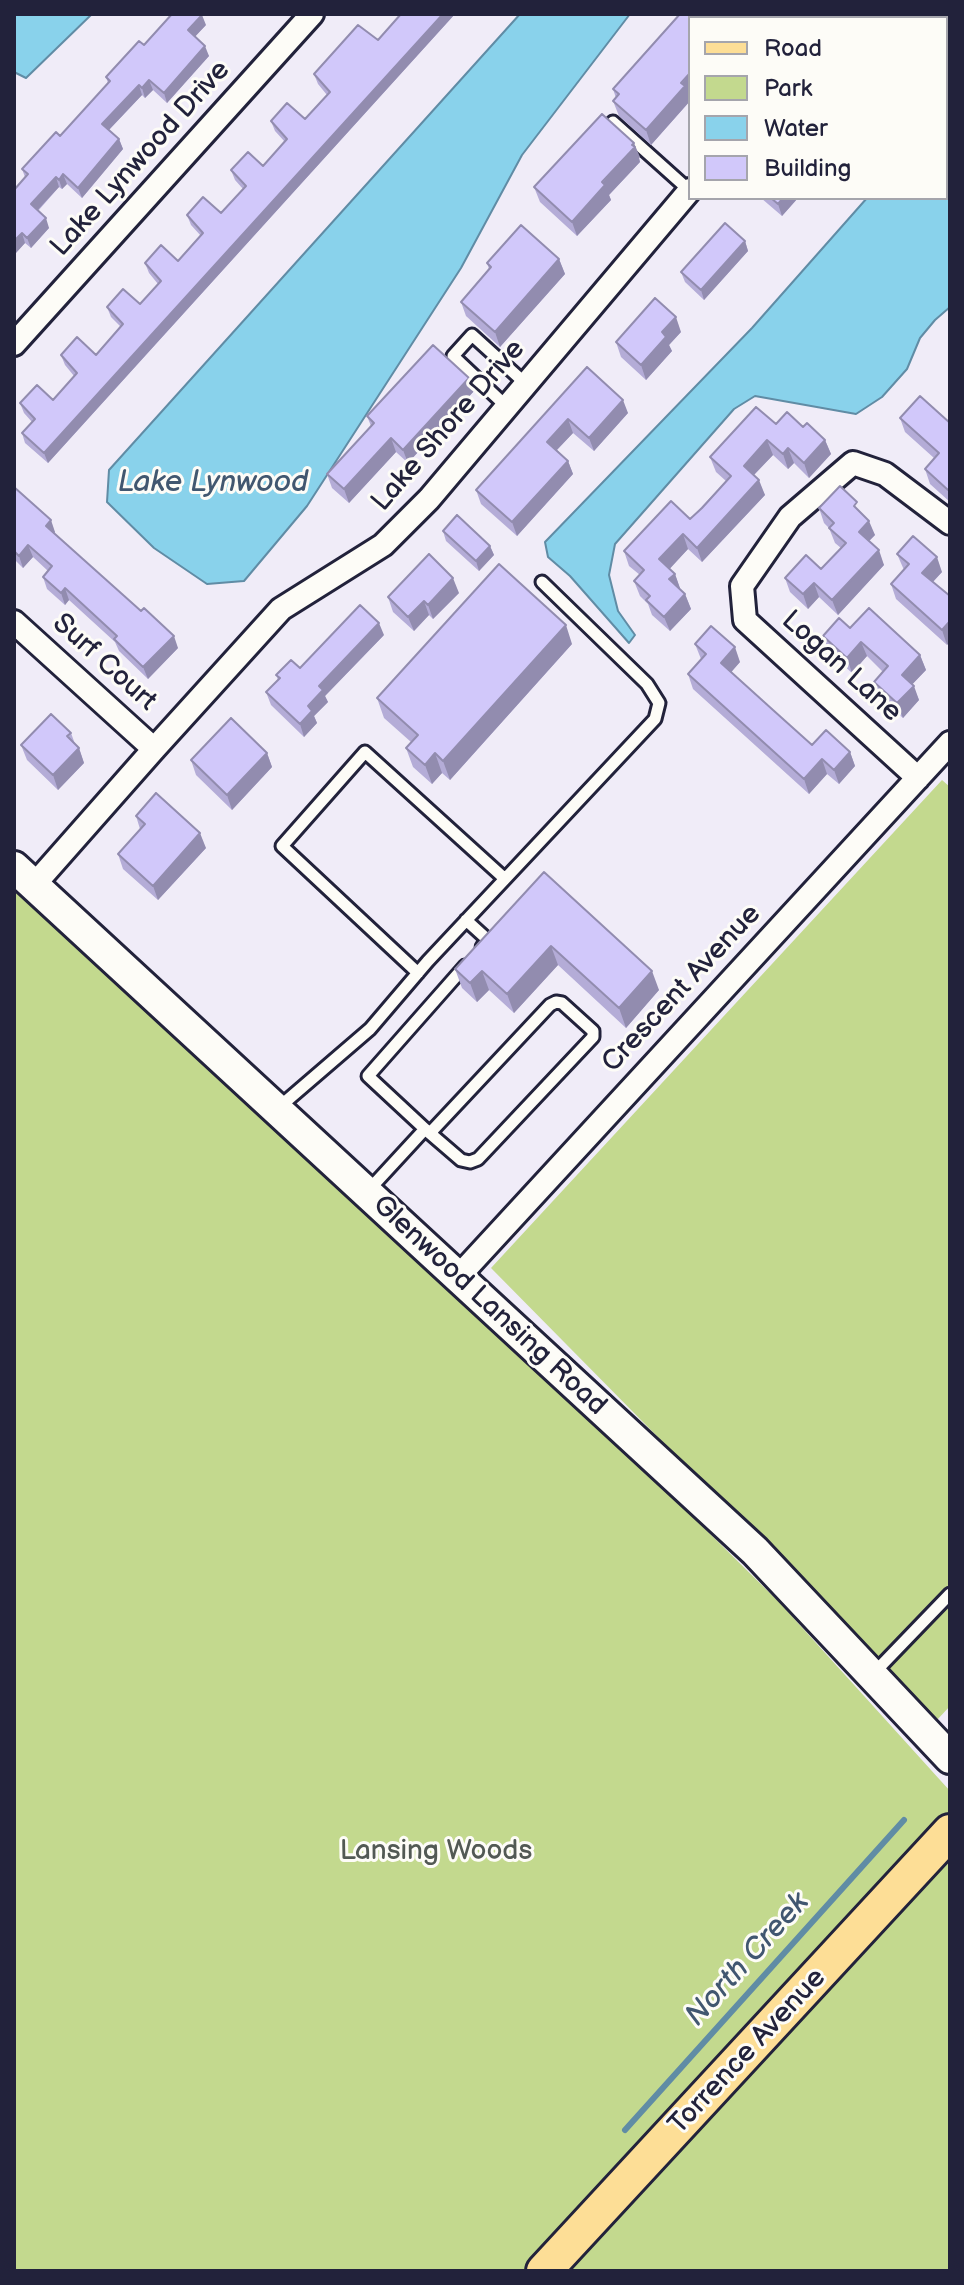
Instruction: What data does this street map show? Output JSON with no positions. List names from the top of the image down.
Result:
{
  "streets": {
    "main road": ["Glenwood Lansing Road", "Torrence Avenue"],
    "street": [
      "Lake Lynwood Drive",
      "Lake Shore Drive",
      "Surf Court",
      "Logan Lane",
      "Crescent Avenue"
    ]
  },
  "crossings": [
    ["Lake Shore Drive", "Surf Court"],
    ["Lake Shore Drive", "Glenwood Lansing Road"],
    ["Logan Lane", "Crescent Avenue"],
    ["Crescent Avenue", "Glenwood Lansing Road"]
  ],
  "water": ["Lake Lynwood", "North Creek"],
  "parks": ["Lansing Woods"],
  "legend": [
    "Road",
    "Park",
    "Water",
    "Building"
  ]
}
